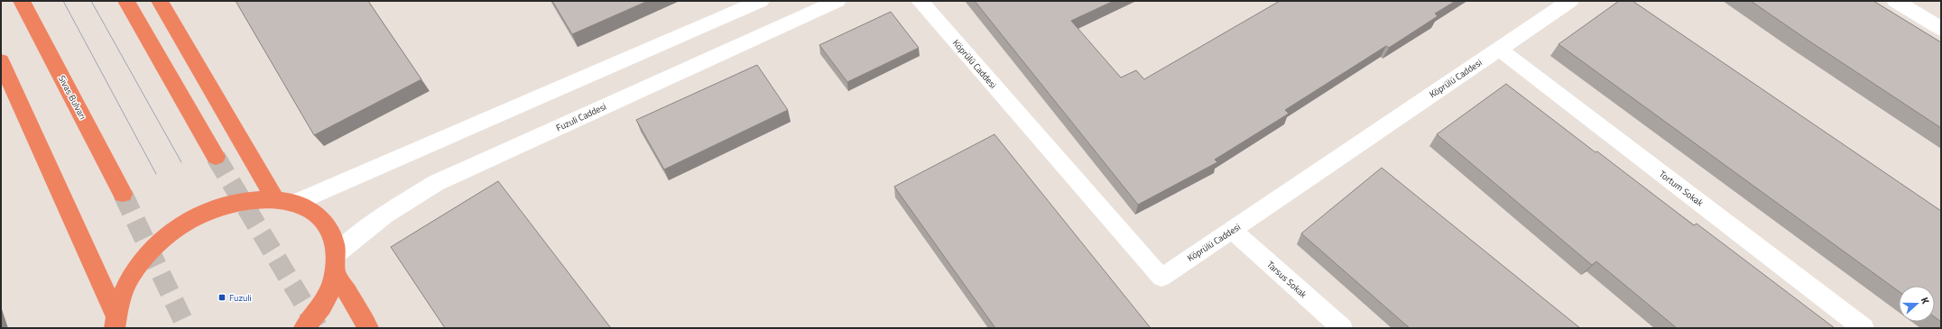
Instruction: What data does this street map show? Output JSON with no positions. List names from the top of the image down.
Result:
{
  "streets": {
    "highway": ["Sivas Bulvarı"],
    "street": [
      "Köprülü Caddesi",
      "Fuzuli Caddesi",
      "Tortum Sokak",
      "Tarsus Sokak"
    ]
  },
  "crossings": [
    ["Köprülü Caddesi", "Tortum Sokak"],
    ["Köprülü Caddesi", "Tarsus Sokak"]
  ],
  "places": {
    "transit": ["Fuzuli"]
  },
  "north": "right"
}
